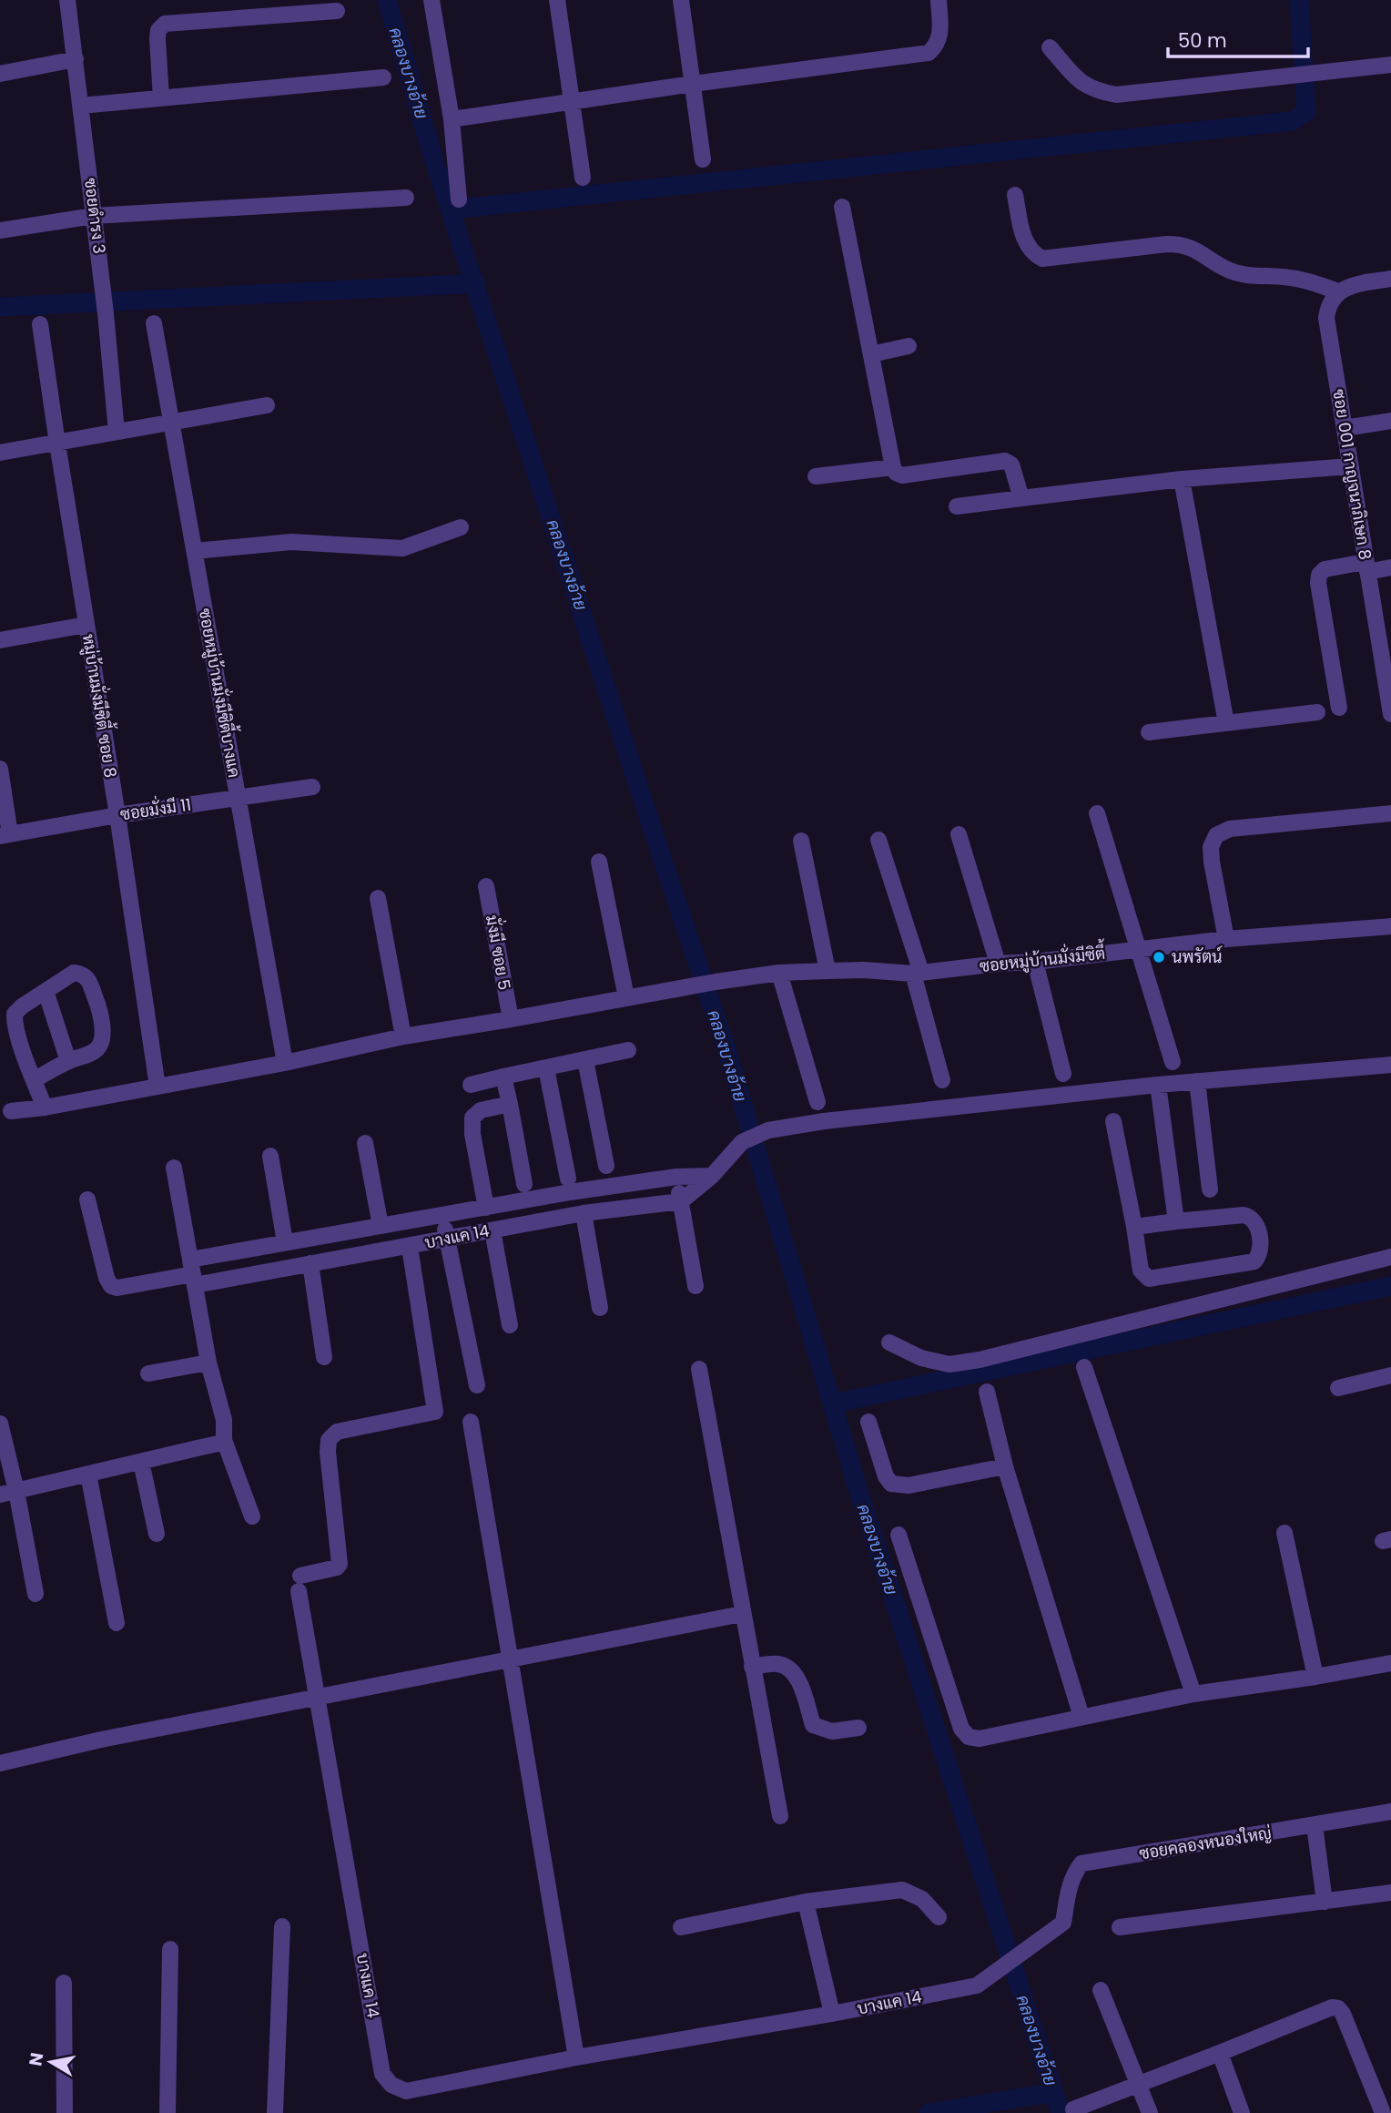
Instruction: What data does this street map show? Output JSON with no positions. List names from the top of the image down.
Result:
{
  "streets": {
    "street": [
      "ซอยดำรง 3",
      "ซอย 001 กาญจนาภิเษก 8",
      "ซอยหมู่บ้านมั่งมีซิตี้บางแค",
      "หมู่บ้านมั่งมีซิตี้ ซอย 8",
      "ซอยมั่งมี 11",
      "มั่งมี ซอย 5",
      "ซอยหมู่บ้านมั่งมีซิตี้",
      "บางแค 14",
      "ซอยคลองหนองใหญ่"
    ]
  },
  "crossings": [
    ["ซอยหมู่บ้านมั่งมีซิตี้บางแค", "ซอยมั่งมี 11"],
    ["หมู่บ้านมั่งมีซิตี้ ซอย 8", "ซอยมั่งมี 11"],
    ["บางแค 14", "ซอยคลองหนองใหญ่"]
  ],
  "water": ["คลองบางอ้าย"],
  "places": ["นพรัตน์"],
  "scale_bar": "50 m",
  "north": "left"
}
